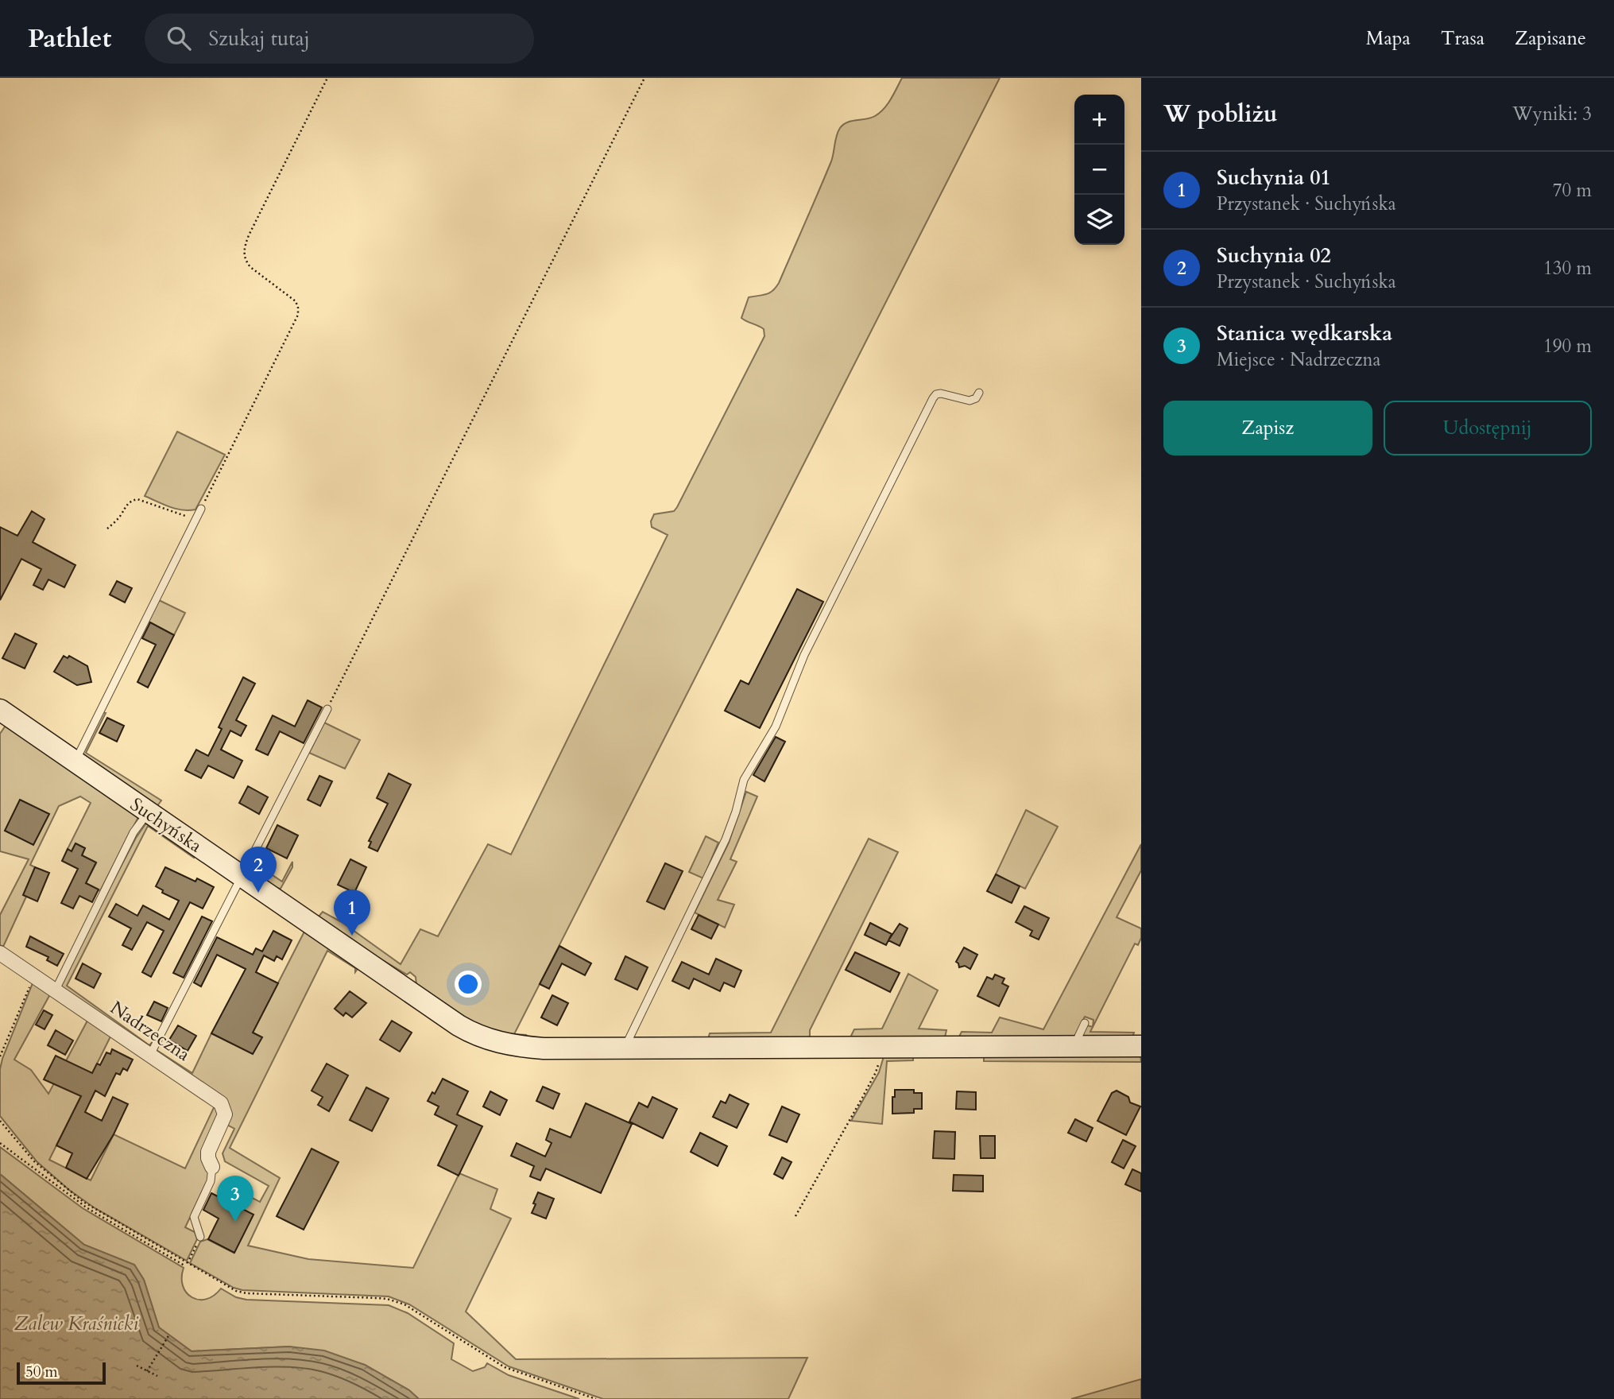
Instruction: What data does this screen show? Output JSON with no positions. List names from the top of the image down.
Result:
{
  "streets": {
    "street": ["Suchyńska", "Nadrzeczna"]
  },
  "water": ["Zalew Kraśnicki"],
  "scale_bar": "50 m",
  "page": {
    "header": "Pathlet",
    "search": "Szukaj tutaj",
    "nav": ["Mapa", "Trasa", "Zapisane"],
    "heading": ["W pobliżu", "Wyniki: 3"],
    "map_buttons": ["+", "−"],
    "list": [
      {
        "mark": "1",
        "name": "Suchynia 01",
        "note": "Przystanek · Suchyńska",
        "value": "70 m"
      },
      {
        "mark": "2",
        "name": "Suchynia 02",
        "note": "Przystanek · Suchyńska",
        "value": "130 m"
      },
      {
        "mark": "3",
        "name": "Stanica wędkarska",
        "note": "Miejsce · Nadrzeczna",
        "value": "190 m"
      }
    ],
    "buttons": ["Zapisz", "Udostępnij"],
    "pins": ["2", "1", "3"],
    "scale": "50 m"
  }
}
